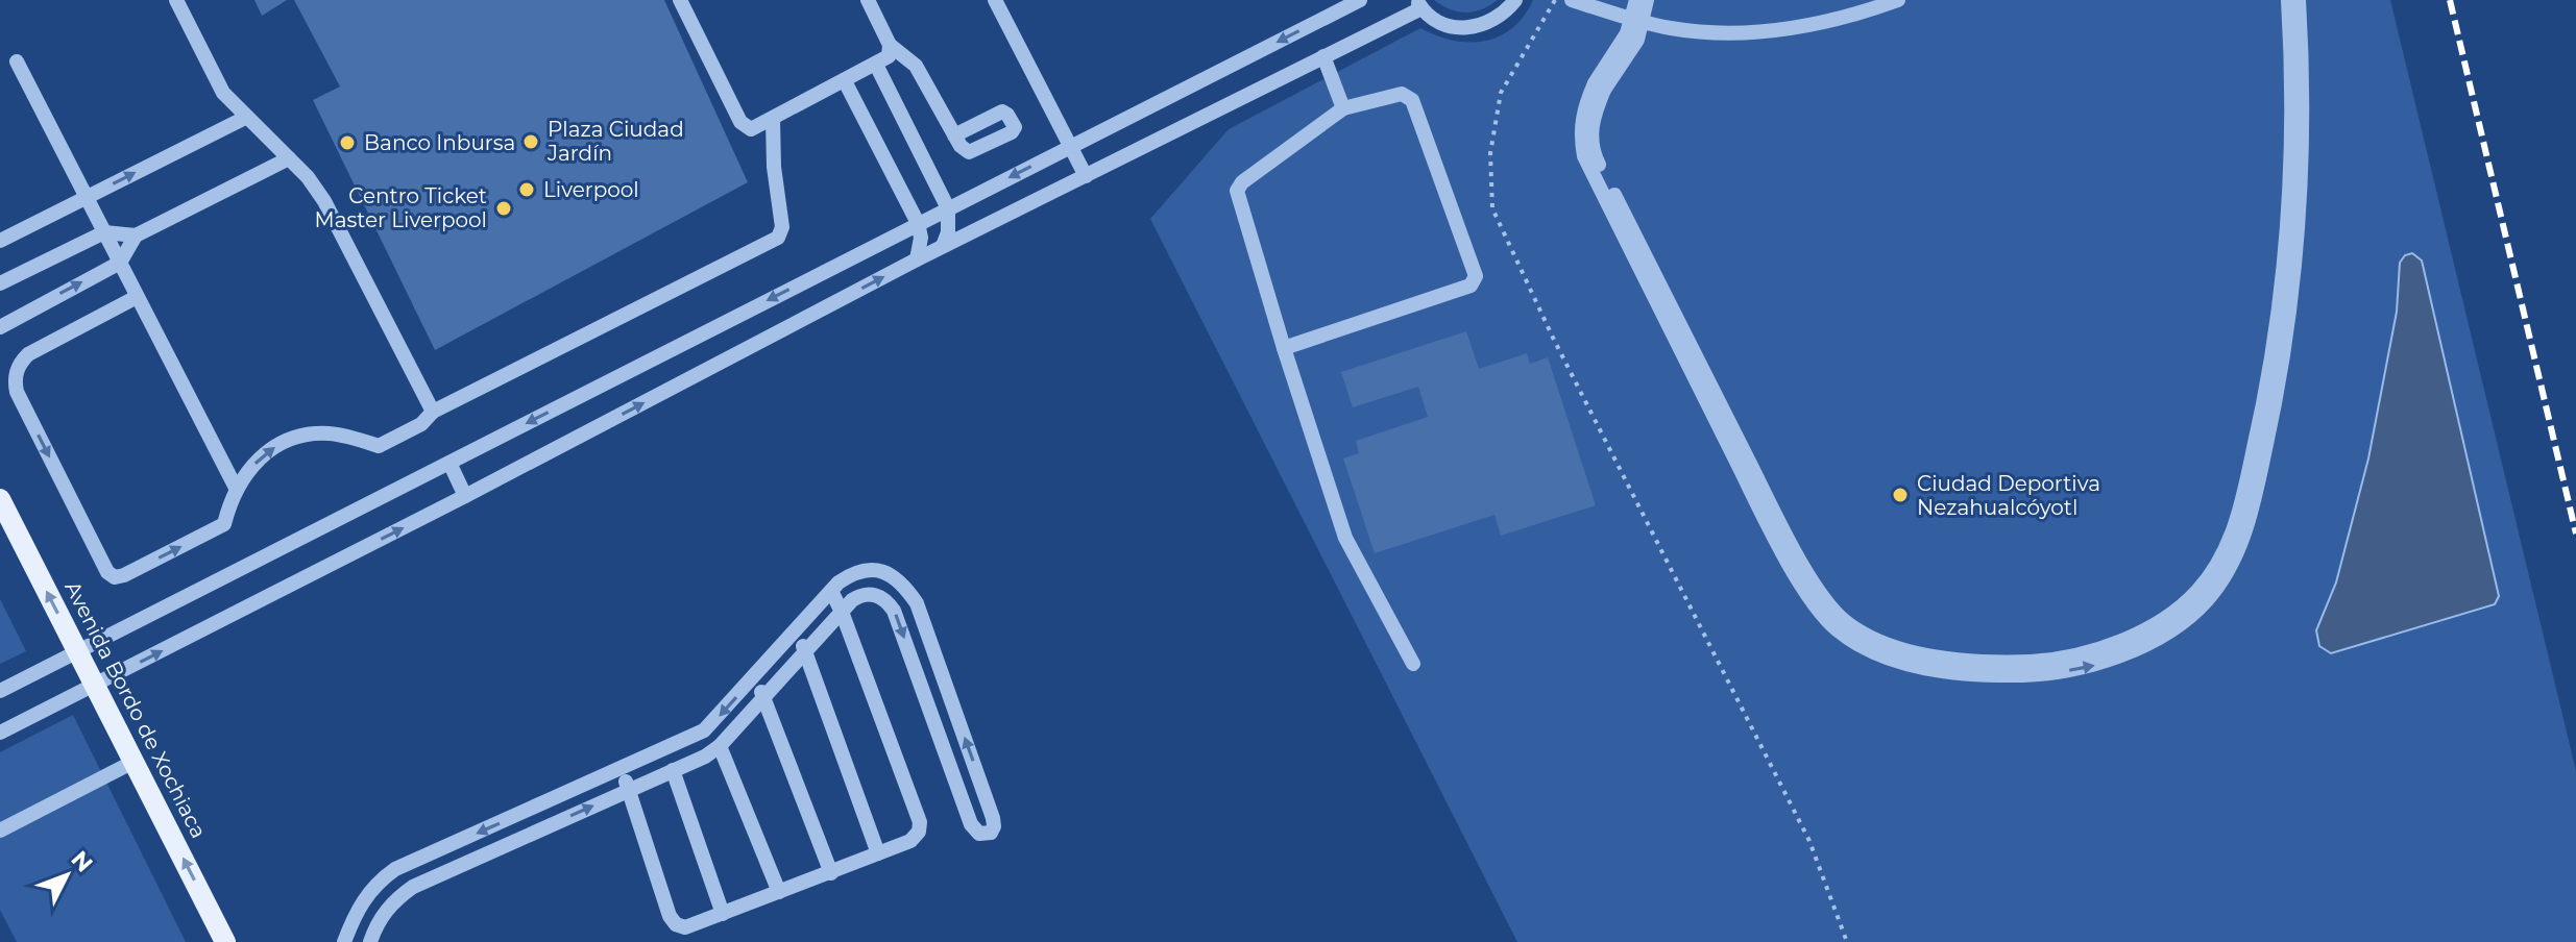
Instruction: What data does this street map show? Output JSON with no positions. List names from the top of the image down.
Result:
{
  "streets": {
    "main road": ["Avenida Bordo de Xochiaca"]
  },
  "one_way": ["Avenida Bordo de Xochiaca"],
  "places": [
    "Plaza Ciudad Jardín",
    "Banco Inbursa",
    "Liverpool",
    "Centro Ticket Master Liverpool",
    "Ciudad Deportiva Nezahualcóyotl"
  ],
  "north": "top right"
}
